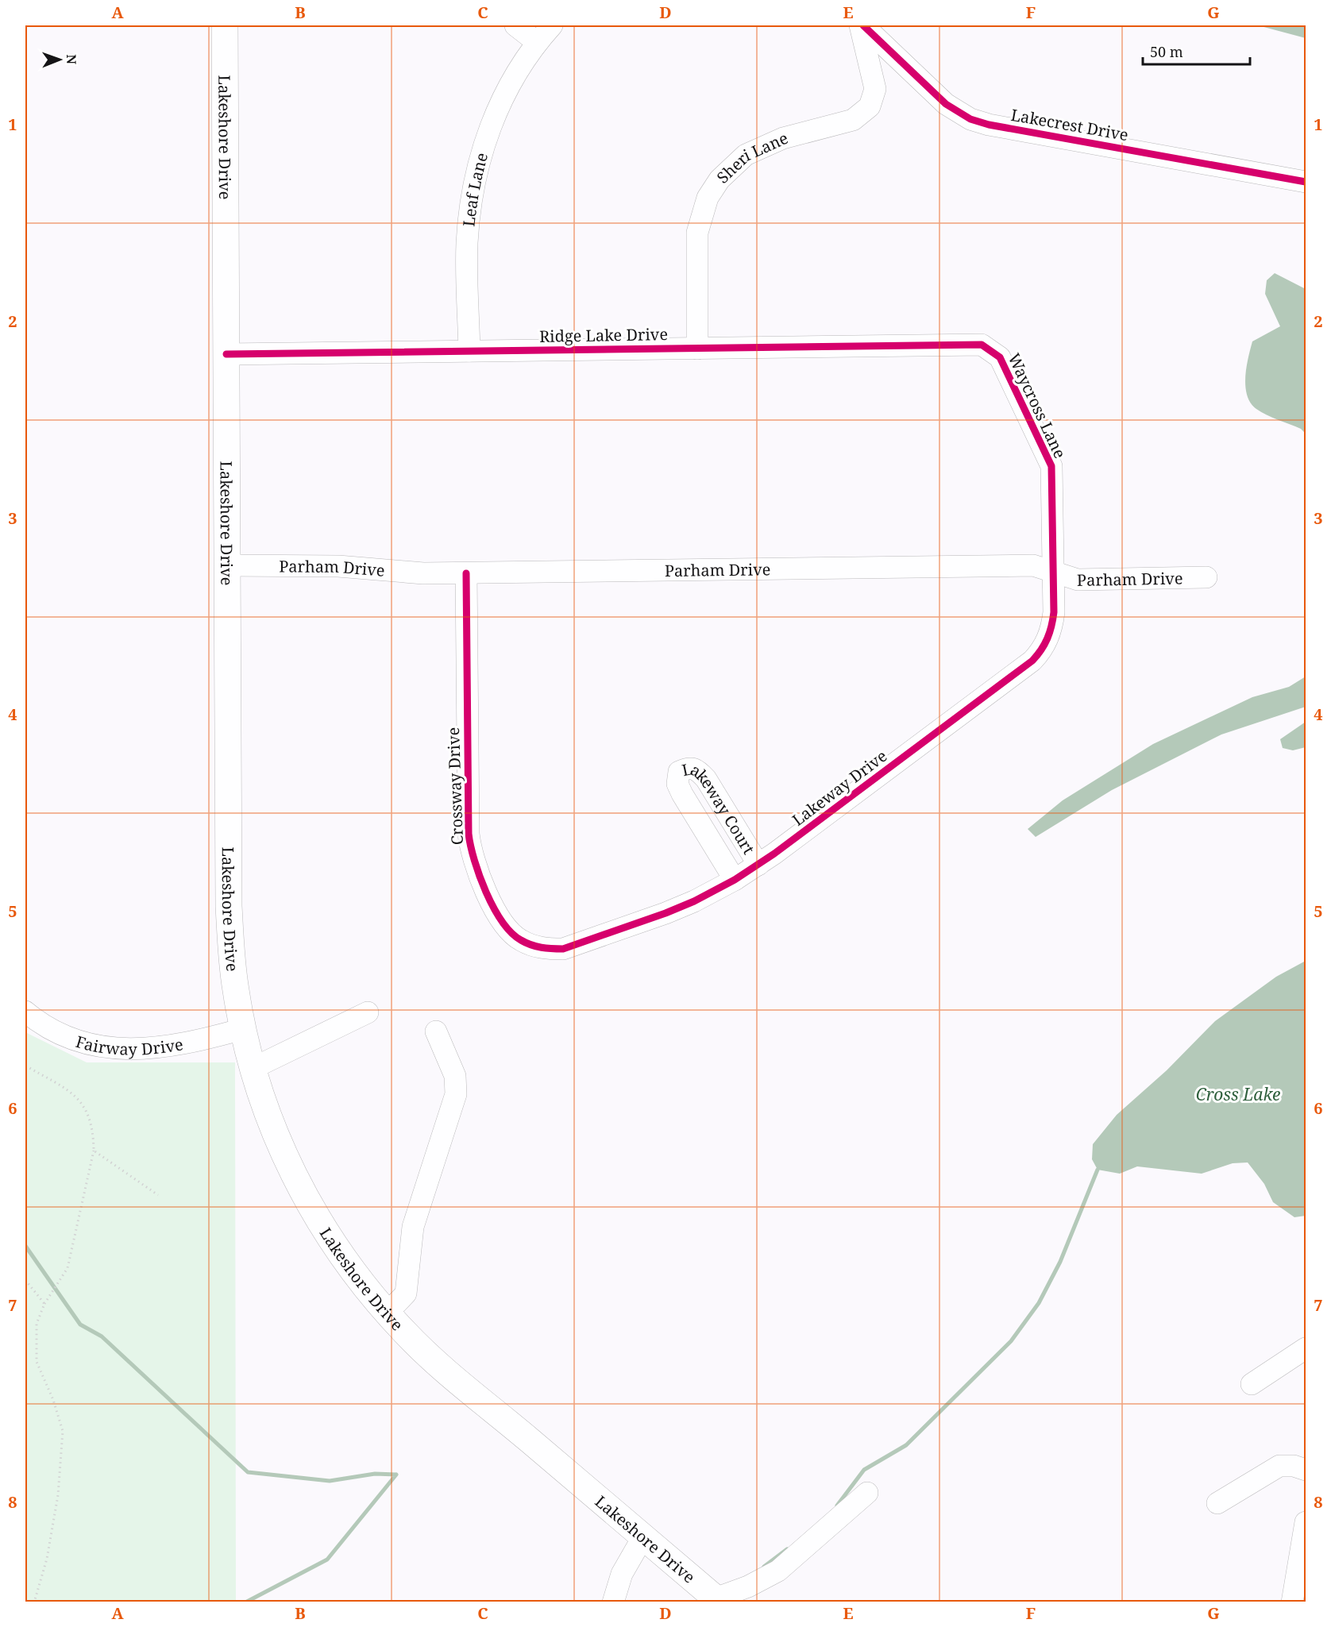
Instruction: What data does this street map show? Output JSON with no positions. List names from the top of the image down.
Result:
{
  "streets": {
    "main road": ["Lakeshore Drive"],
    "street": [
      "Lakecrest Drive",
      "Sheri Lane",
      "Leaf Lane",
      "Ridge Lake Drive",
      "Waycross Lane",
      "Parham Drive",
      "Crossway Drive",
      "Lakeway Drive",
      "Lakeway Court",
      "Fairway Drive"
    ]
  },
  "crossings": [
    ["Lakeshore Drive", "Ridge Lake Drive"],
    ["Lakeshore Drive", "Parham Drive"],
    ["Lakeshore Drive", "Fairway Drive"],
    ["Sheri Lane", "Ridge Lake Drive"],
    ["Leaf Lane", "Ridge Lake Drive"],
    ["Ridge Lake Drive", "Waycross Lane"],
    ["Waycross Lane", "Parham Drive"],
    ["Waycross Lane", "Lakeway Drive"],
    ["Parham Drive", "Crossway Drive"],
    ["Parham Drive", "Lakeway Drive"],
    ["Crossway Drive", "Lakeway Drive"],
    ["Lakeway Drive", "Lakeway Court"]
  ],
  "water": ["Cross Lake"],
  "scale_bar": "50 m",
  "north": "right",
  "grid": {
    "columns": [
      "A",
      "B",
      "C",
      "D",
      "E",
      "F",
      "G"
    ],
    "rows": [
      "1",
      "2",
      "3",
      "4",
      "5",
      "6",
      "7",
      "8"
    ]
  }
}
